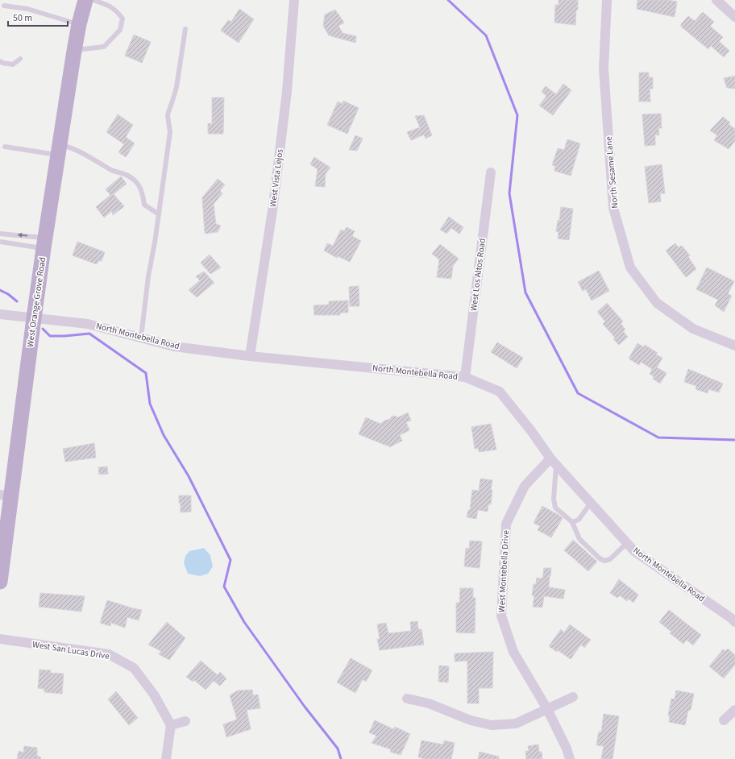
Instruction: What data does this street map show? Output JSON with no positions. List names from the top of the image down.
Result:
{
  "streets": {
    "main road": ["West Orange Grove Road"],
    "street": [
      "North Sesame Lane",
      "West Vista Lejos",
      "West Los Altos Road",
      "North Montebella Road",
      "West Montebella Drive",
      "West San Lucas Drive"
    ]
  },
  "crossings": [
    ["West Vista Lejos", "North Montebella Road"],
    ["West Los Altos Road", "North Montebella Road"],
    ["West Orange Grove Road", "North Montebella Road"],
    ["North Montebella Road", "West Montebella Drive"]
  ],
  "scale_bar": "50 m"
}
